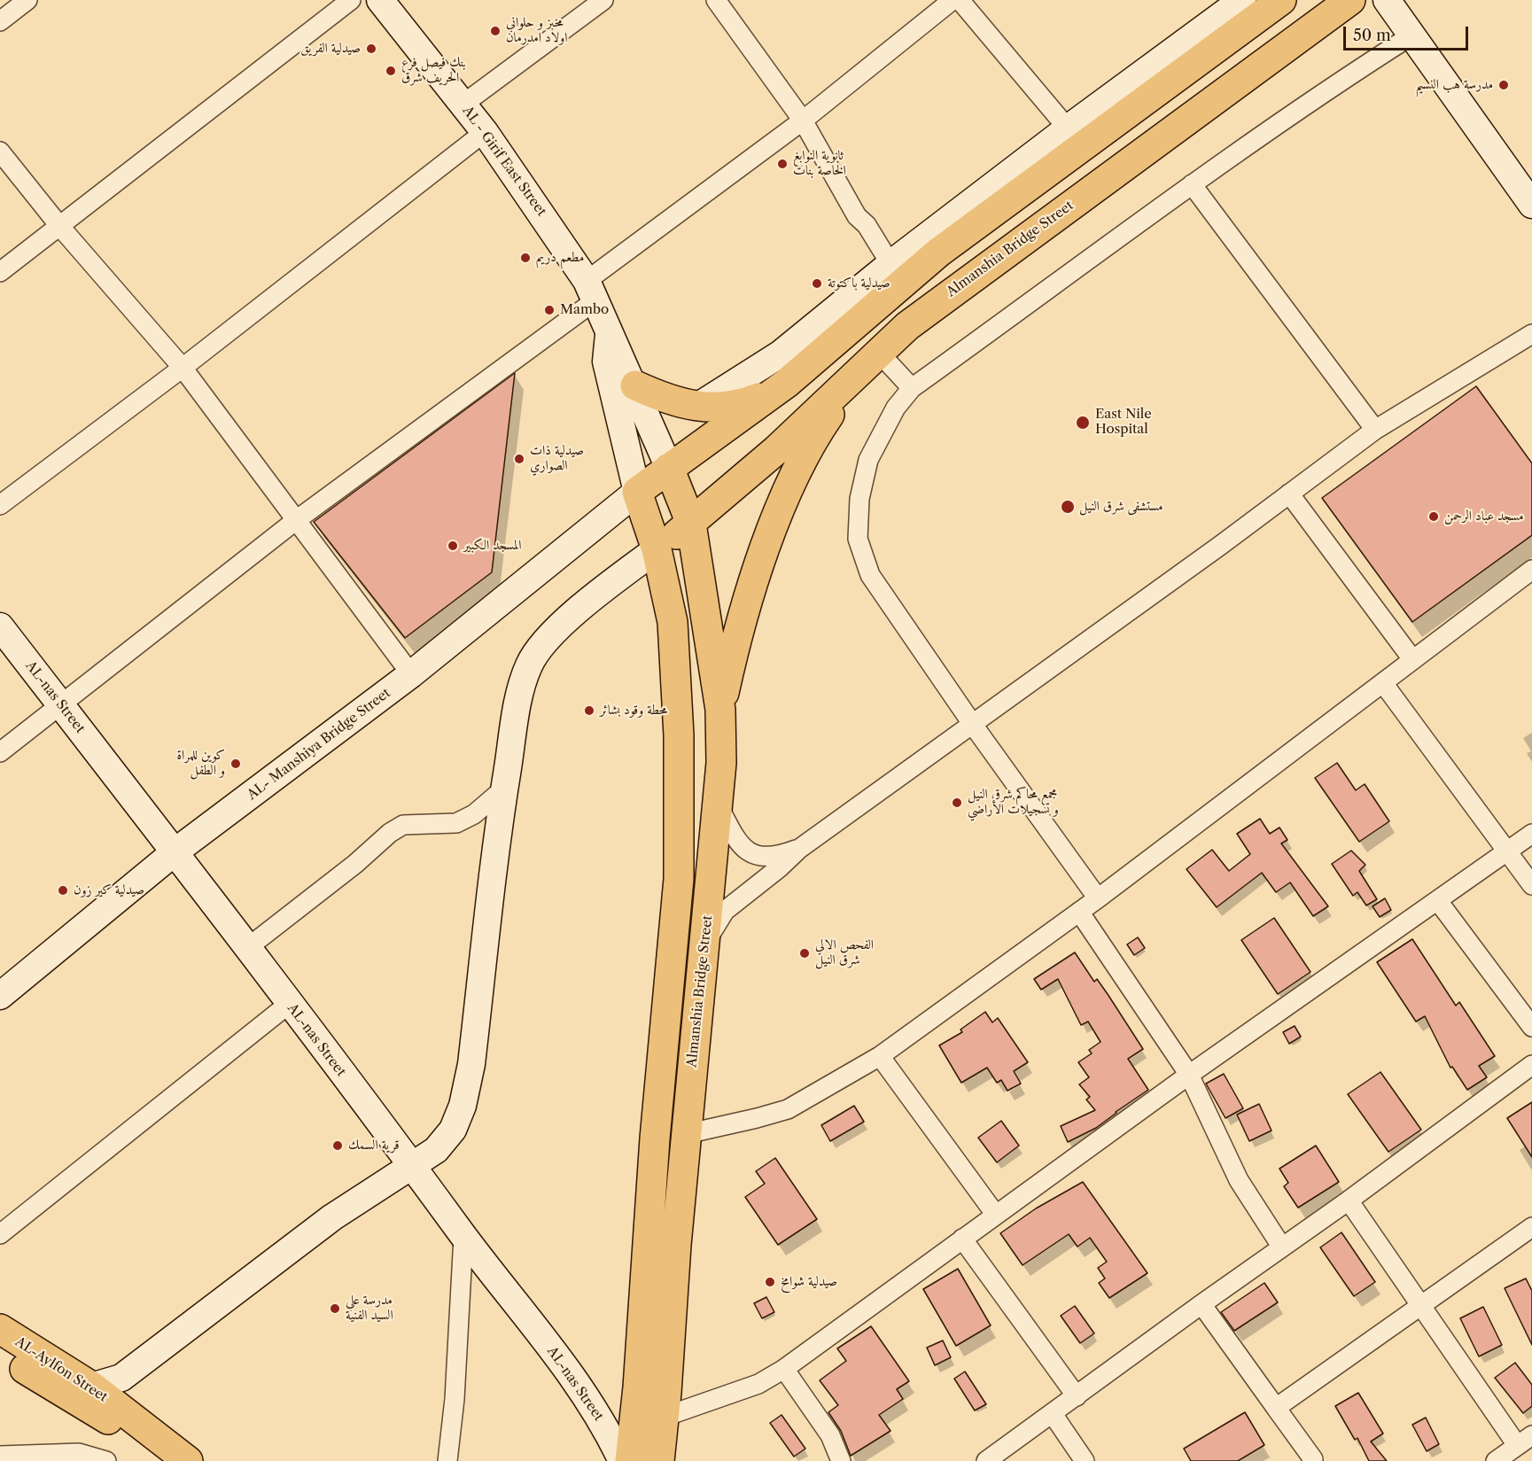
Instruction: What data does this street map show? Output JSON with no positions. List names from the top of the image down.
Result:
{
  "streets": {
    "main road": ["Almanshia Bridge Street", "AL-Aylfon Street"],
    "street": ["AL - Girif East Street", "AL-nas Street", "AL- Manshiya Bridge Street"]
  },
  "crossings": [
    ["AL - Girif East Street", "Almanshia Bridge Street"],
    ["AL-nas Street", "AL- Manshiya Bridge Street"]
  ],
  "places": [
    "مخبز و حلواني اولاد امدرمان",
    "صيدلية الفريق",
    "بنك فيصل فرع الحريف شرق",
    "مدرسة هب النسيم",
    "ثانوية النوابغ الخاصة بنات",
    "مطعم دريم",
    "صيدلية باكتوتة",
    "Mambo",
    "East Nile Hospital",
    "صيدلية ذات الصواري",
    "مستشفى شرق النيل",
    "مسجد عباد الرحمن",
    "المسجد الكبير",
    "محطة وقود بشائر",
    "كوين للمراة و الطفل",
    "مجمع محاكم شرق النيل و تسجيلات الأراضي",
    "صيدلية كير زون",
    "الفحص الالي شرق النيل",
    "قرية السمك",
    "صيدلية شوامخ",
    "مدرسة علي السيد الفنية"
  ],
  "scale_bar": "50 m"
}
